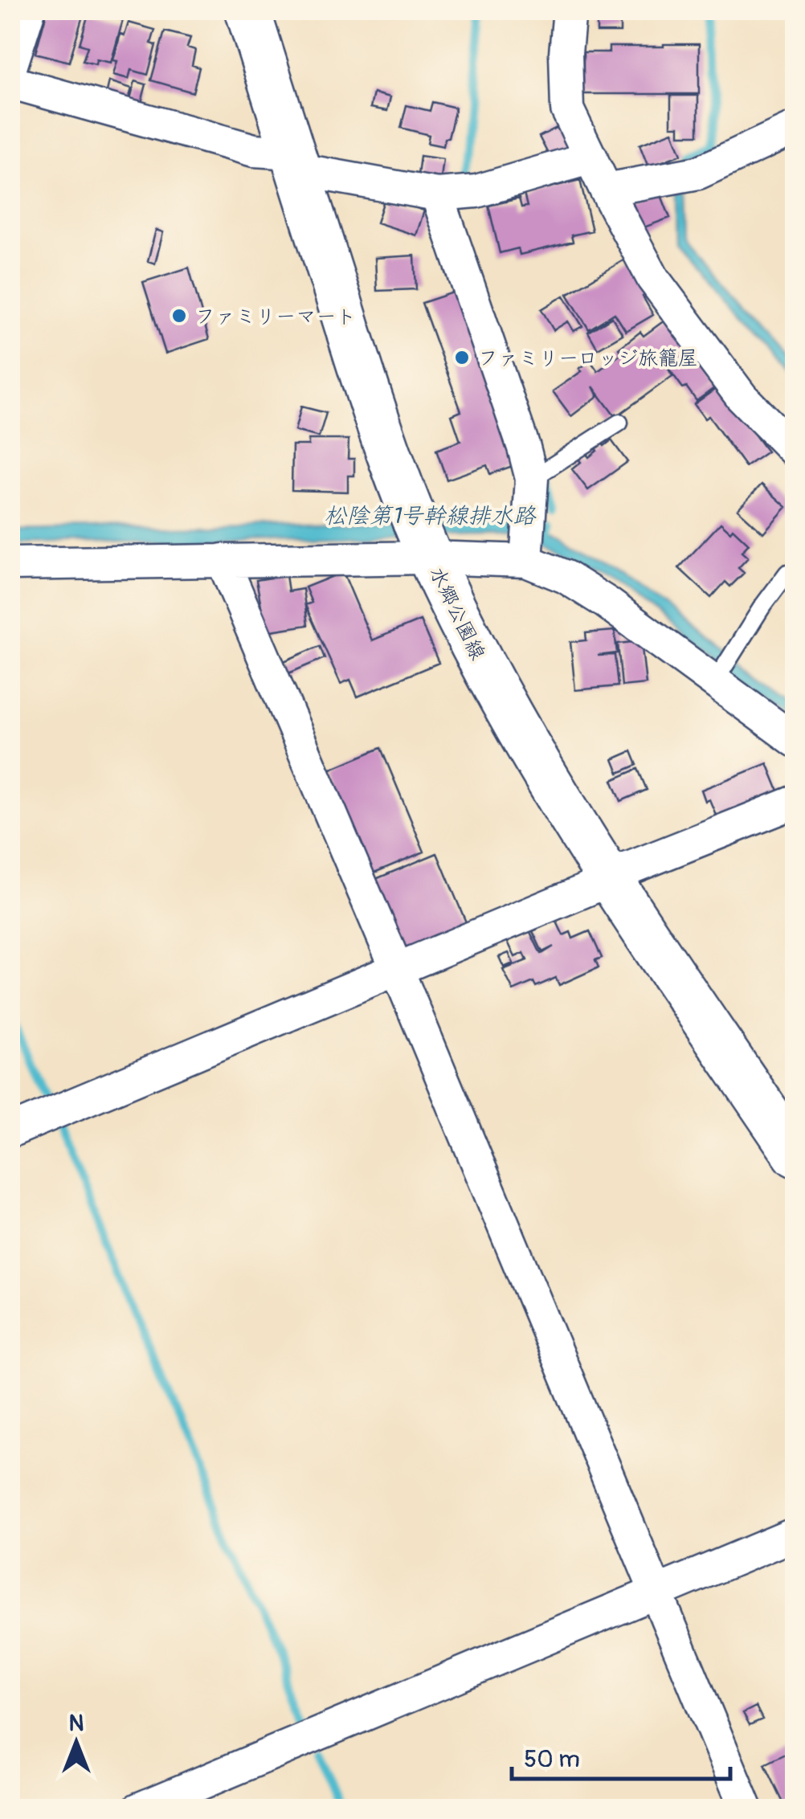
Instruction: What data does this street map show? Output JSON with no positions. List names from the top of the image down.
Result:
{
  "streets": {
    "main road": ["水郷公園線"]
  },
  "water": ["松陰第1号幹線排水路"],
  "places": ["ファミリーマート", "ファミリーロッジ旅籠屋"],
  "scale_bar": "50 m",
  "north": "top"
}
